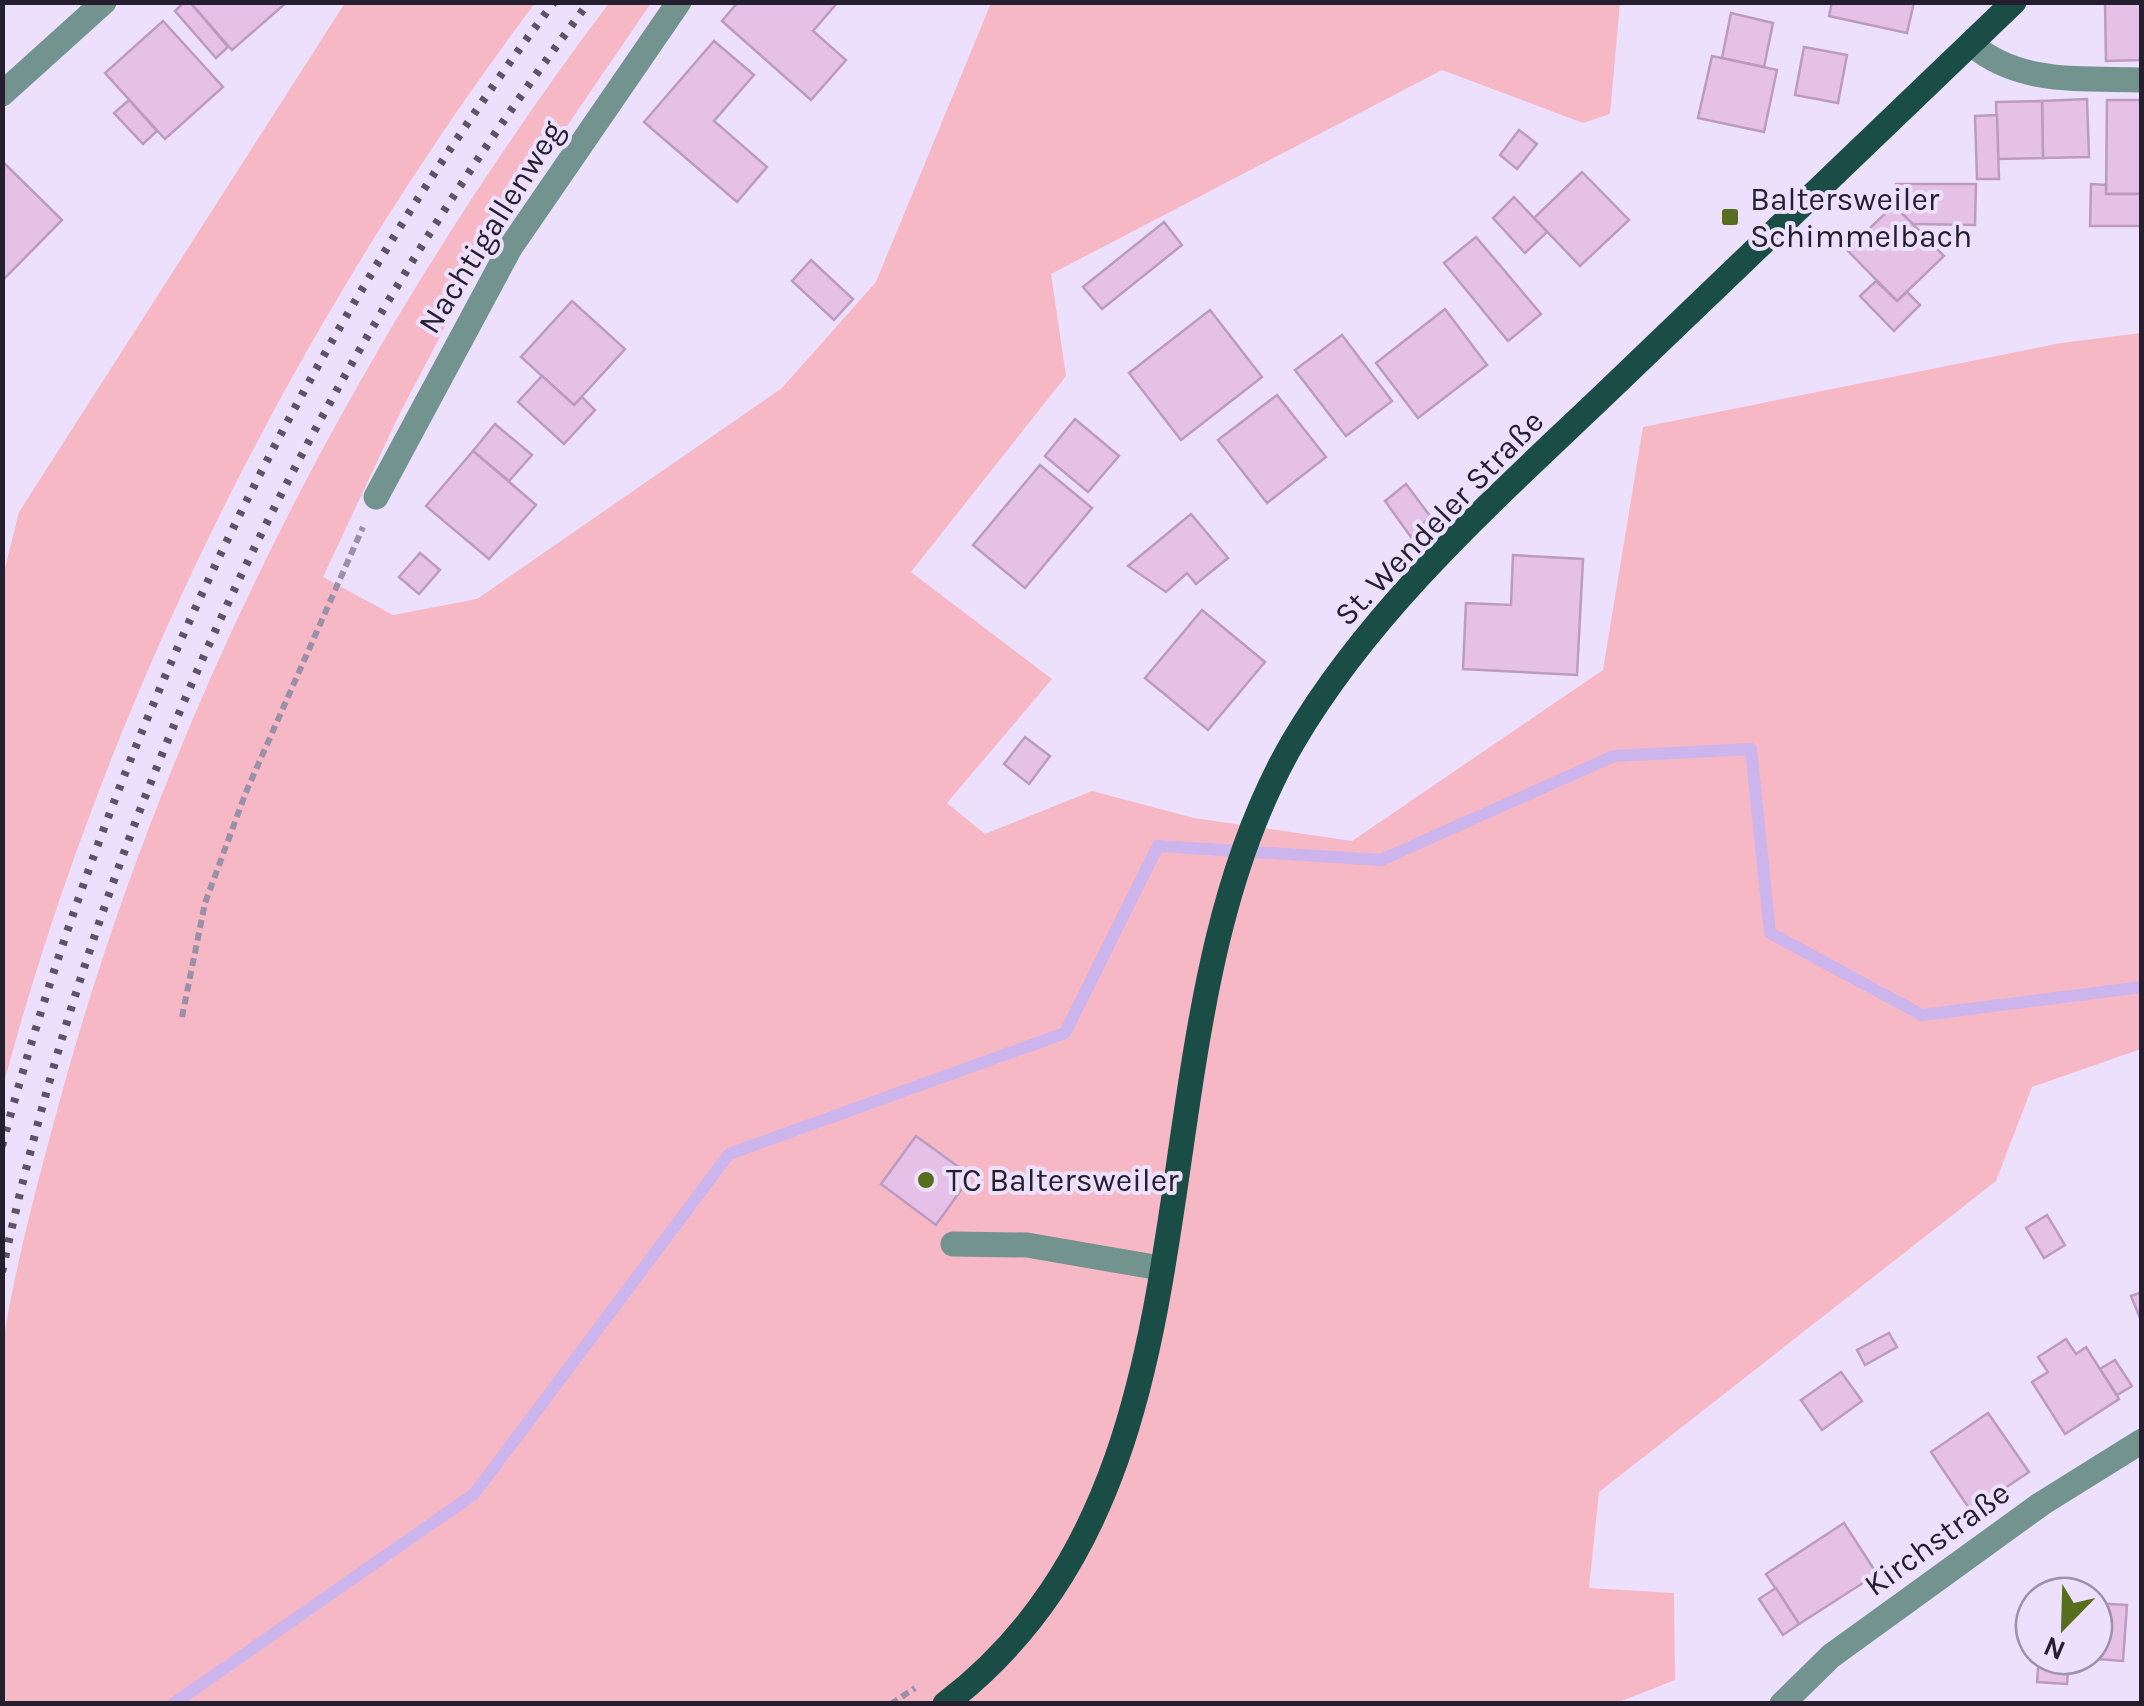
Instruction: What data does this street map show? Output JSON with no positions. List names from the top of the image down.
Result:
{
  "streets": {
    "main road": ["St. Wendeler Straße"],
    "street": ["Nachtigallenweg", "Kirchstraße"]
  },
  "places": {
    "transit": ["Baltersweiler Schimmelbach"],
    "other": ["TC Baltersweiler"]
  },
  "north": "bottom left"
}
